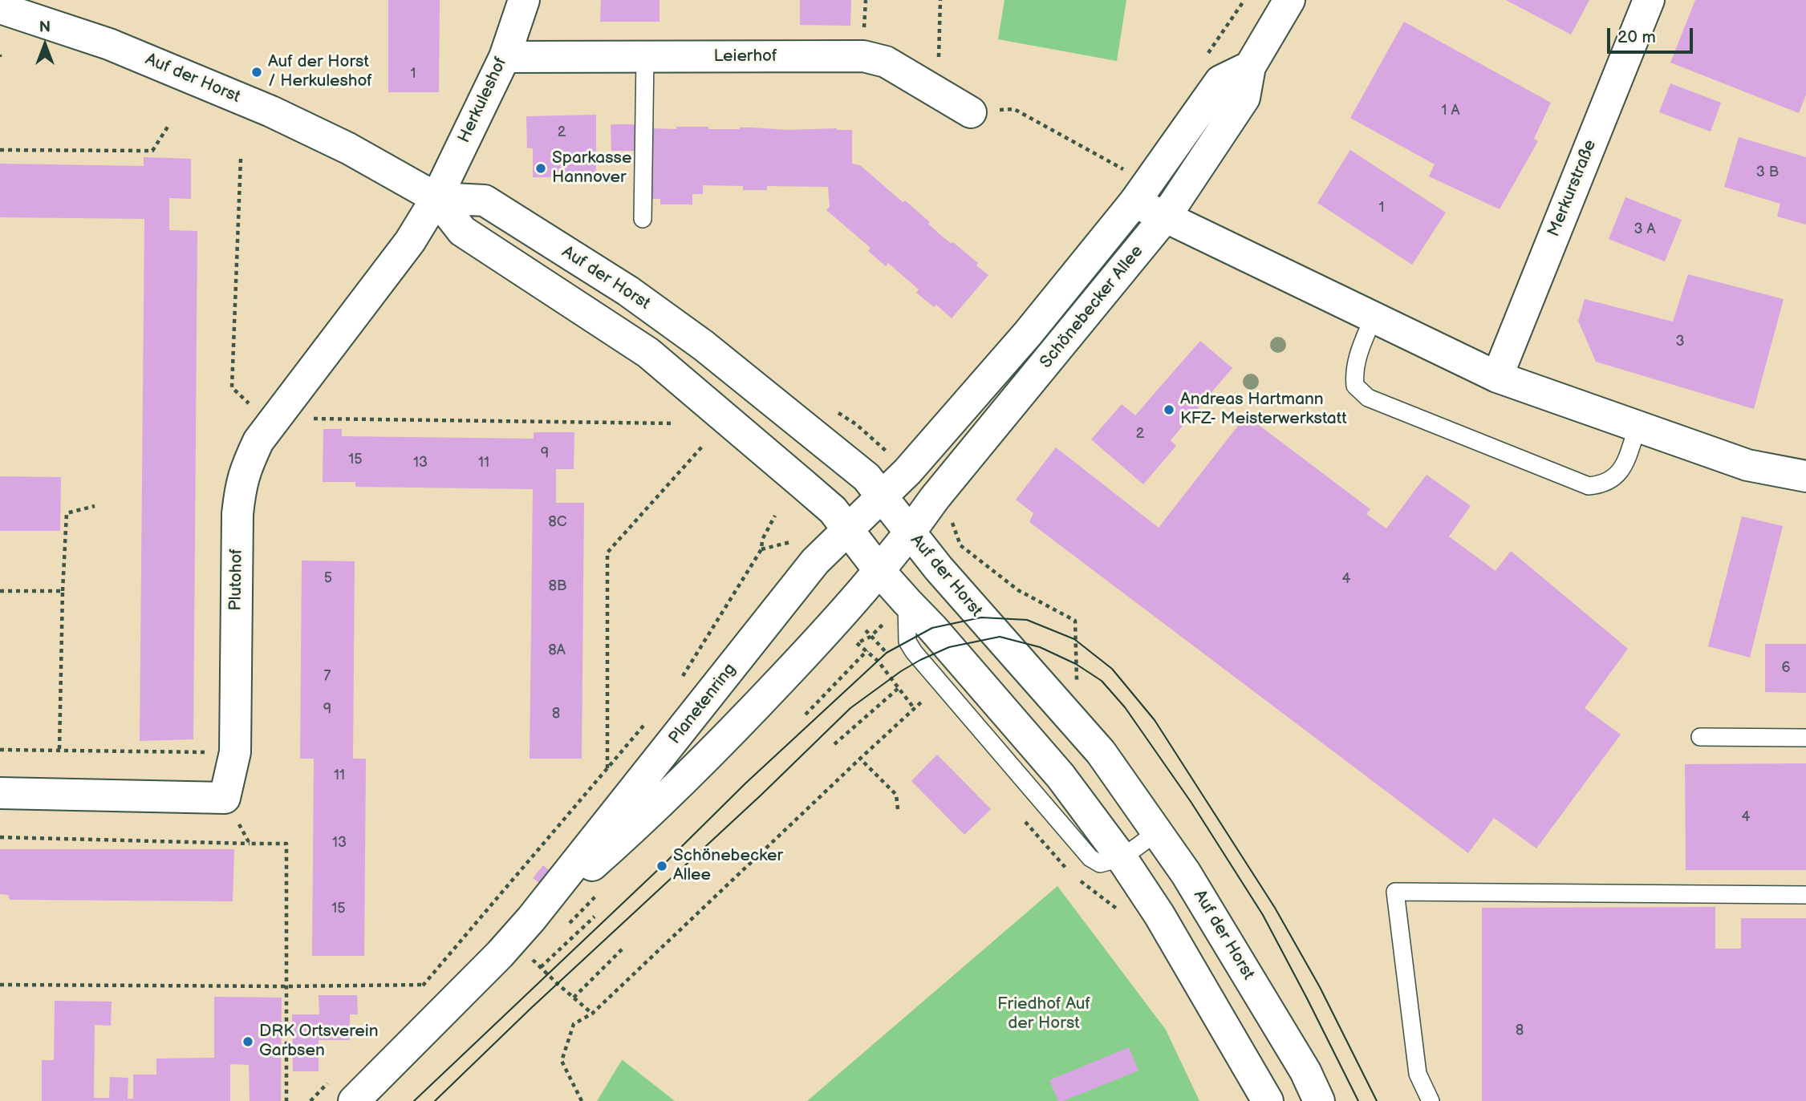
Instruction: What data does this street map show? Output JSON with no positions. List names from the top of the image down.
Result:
{
  "streets": {
    "street": [
      "Leierhof",
      "Auf der Horst",
      "Herkuleshof",
      "Merkurstraße",
      "Schönebecker Allee",
      "Plutohof",
      "Planetenring"
    ]
  },
  "crossings": [
    ["Leierhof", "Herkuleshof"],
    ["Auf der Horst", "Herkuleshof"],
    ["Auf der Horst", "Schönebecker Allee"],
    ["Auf der Horst", "Plutohof"],
    ["Auf der Horst", "Planetenring"],
    ["Herkuleshof", "Plutohof"],
    ["Schönebecker Allee", "Planetenring"]
  ],
  "parks": ["Friedhof Auf der Horst"],
  "places": [
    "Auf der Horst / Herkuleshof",
    "Sparkasse Hannover",
    "Andreas Hartmann KFZ- Meisterwerkstatt",
    "Schönebecker Allee",
    "DRK Ortsverein Garbsen"
  ],
  "house_numbers": [
    "1",
    "1 A",
    "2",
    "3 B",
    "1",
    "3 A",
    "3",
    "2",
    "9",
    "15",
    "13",
    "11",
    "8C",
    "5",
    "4",
    "8B",
    "8A",
    "6",
    "7",
    "9",
    "8",
    "11",
    "4",
    "13",
    "15",
    "8"
  ],
  "scale_bar": "20 m",
  "north": "top"
}
